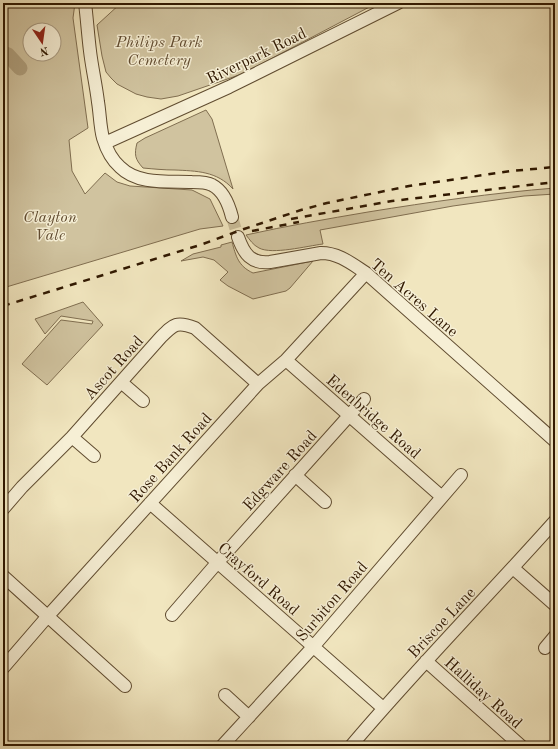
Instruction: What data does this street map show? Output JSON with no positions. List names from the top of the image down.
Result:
{
  "streets": {
    "street": [
      "Riverpark Road",
      "Ten Acres Lane",
      "Ascot Road",
      "Edenbridge Road",
      "Rose Bank Road",
      "Edgware Road",
      "Crayford Road",
      "Surbiton Road",
      "Briscoe Lane",
      "Halliday Road"
    ]
  },
  "crossings": [
    ["Ten Acres Lane", "Rose Bank Road"],
    ["Ascot Road", "Rose Bank Road"],
    ["Edenbridge Road", "Rose Bank Road"],
    ["Edenbridge Road", "Edgware Road"],
    ["Edenbridge Road", "Surbiton Road"],
    ["Rose Bank Road", "Crayford Road"],
    ["Edgware Road", "Crayford Road"],
    ["Crayford Road", "Surbiton Road"],
    ["Crayford Road", "Briscoe Lane"],
    ["Briscoe Lane", "Halliday Road"]
  ],
  "parks": ["Philips Park Cemetery", "Clayton Vale"],
  "north": "bottom"
}
